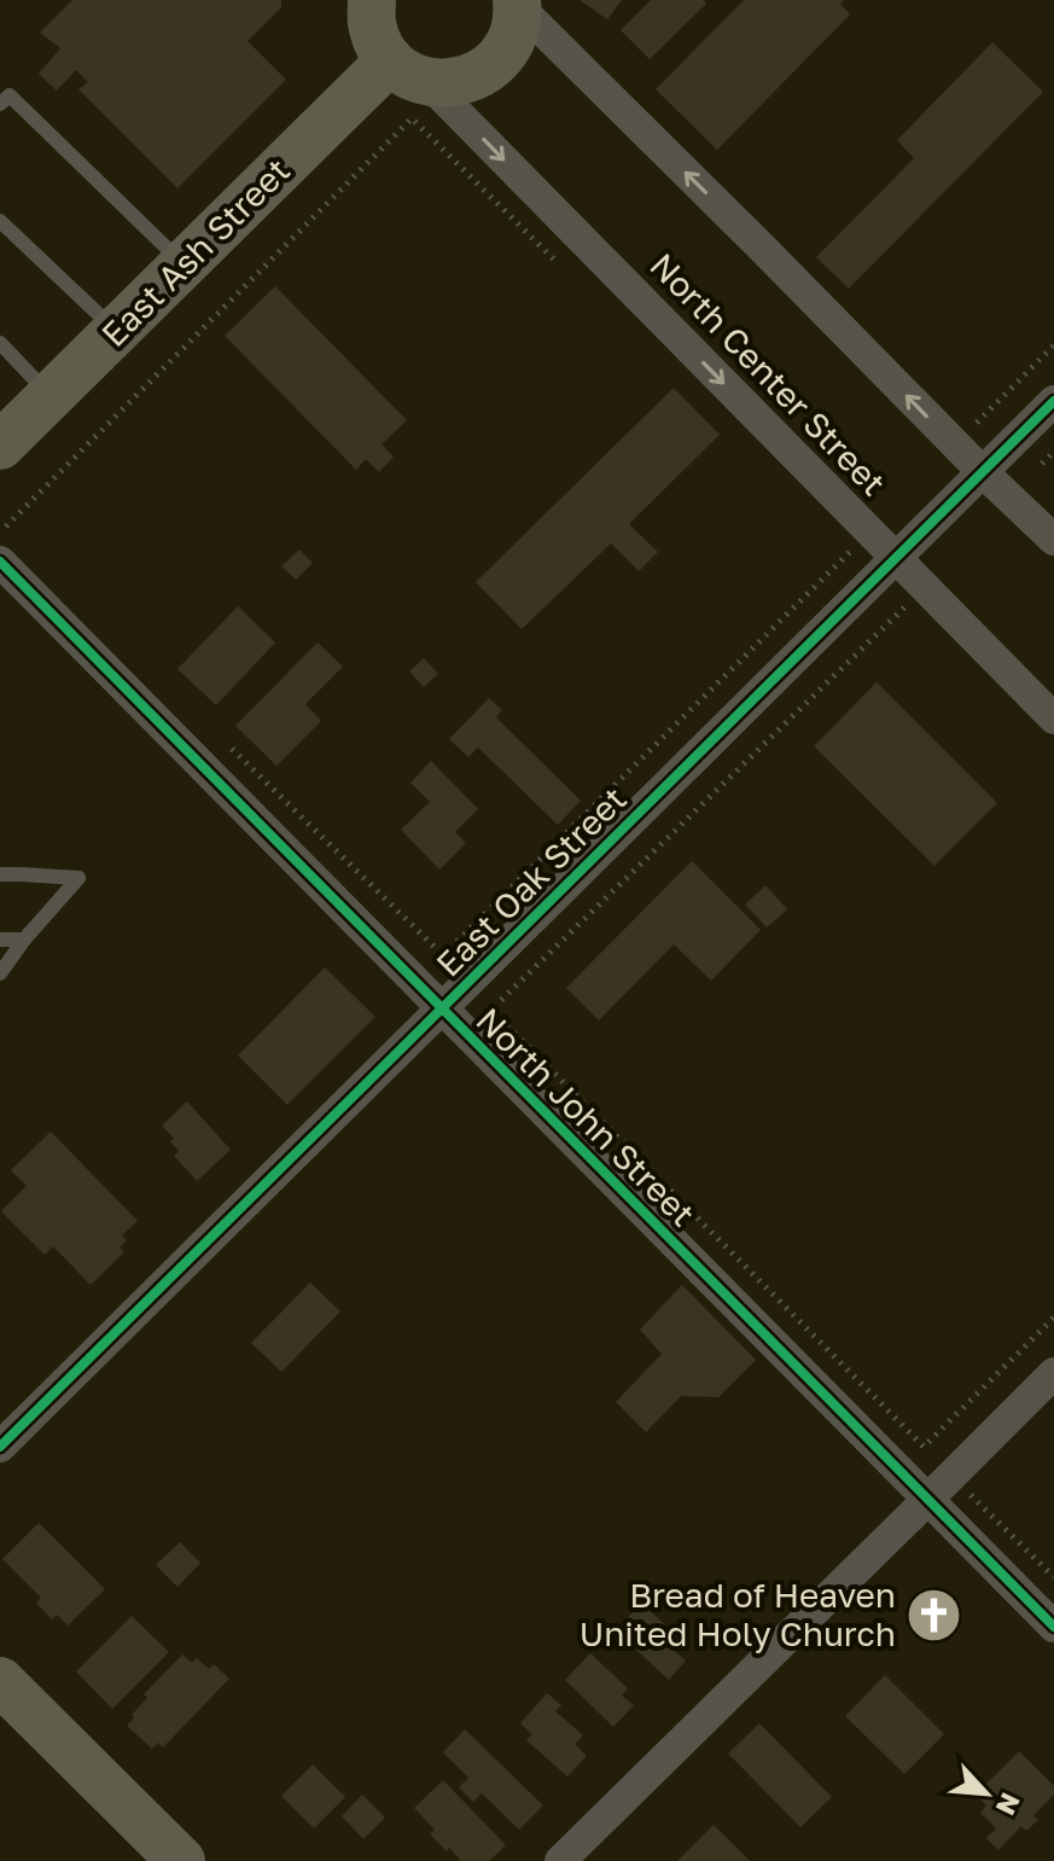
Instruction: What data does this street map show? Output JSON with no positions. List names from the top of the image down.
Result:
{
  "streets": {
    "main road": ["East Ash Street"],
    "street": ["North Center Street", "East Oak Street", "North John Street"]
  },
  "crossings": [
    ["East Ash Street", "North Center Street"],
    ["North Center Street", "East Oak Street"],
    ["East Oak Street", "North John Street"]
  ],
  "places": {
    "church": ["Bread of Heaven United Holy Church"]
  },
  "north": "bottom right"
}
